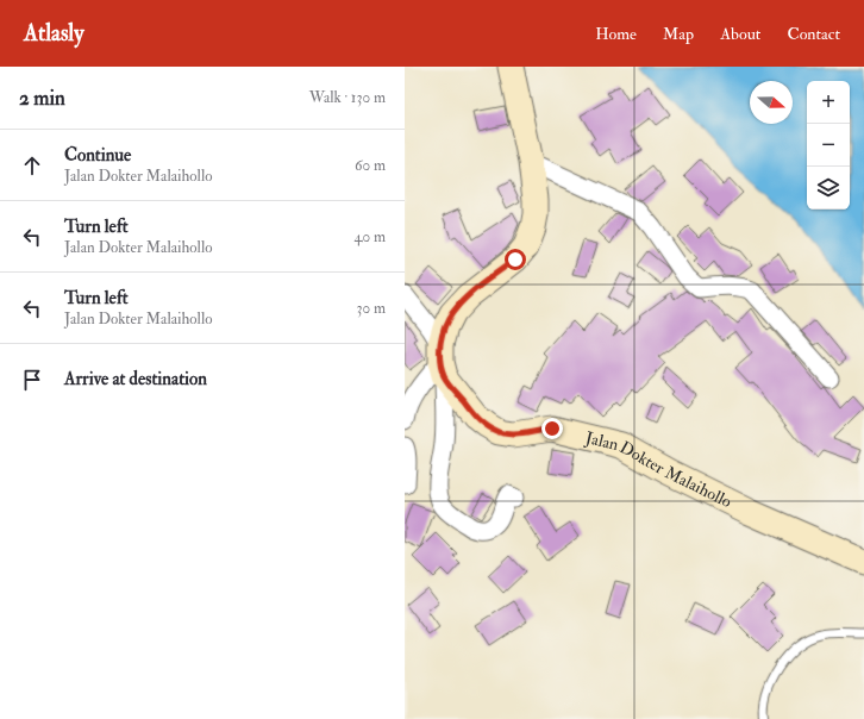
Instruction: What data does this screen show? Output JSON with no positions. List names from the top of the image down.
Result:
{
  "streets": {
    "main road": ["Jalan Dokter Malaihollo"]
  },
  "north": "right",
  "page": {
    "header": "Atlasly",
    "nav": [
      "Home",
      "Map",
      "About",
      "Contact"
    ],
    "heading": ["2 min", "Walk · 130 m"],
    "map_buttons": ["+", "−"],
    "list": [
      ["Continue", "Jalan Dokter Malaihollo", "60 m"],
      ["Turn left", "Jalan Dokter Malaihollo", "40 m"],
      ["Turn left", "Jalan Dokter Malaihollo", "30 m"],
      "Arrive at destination"
    ]
  }
}
